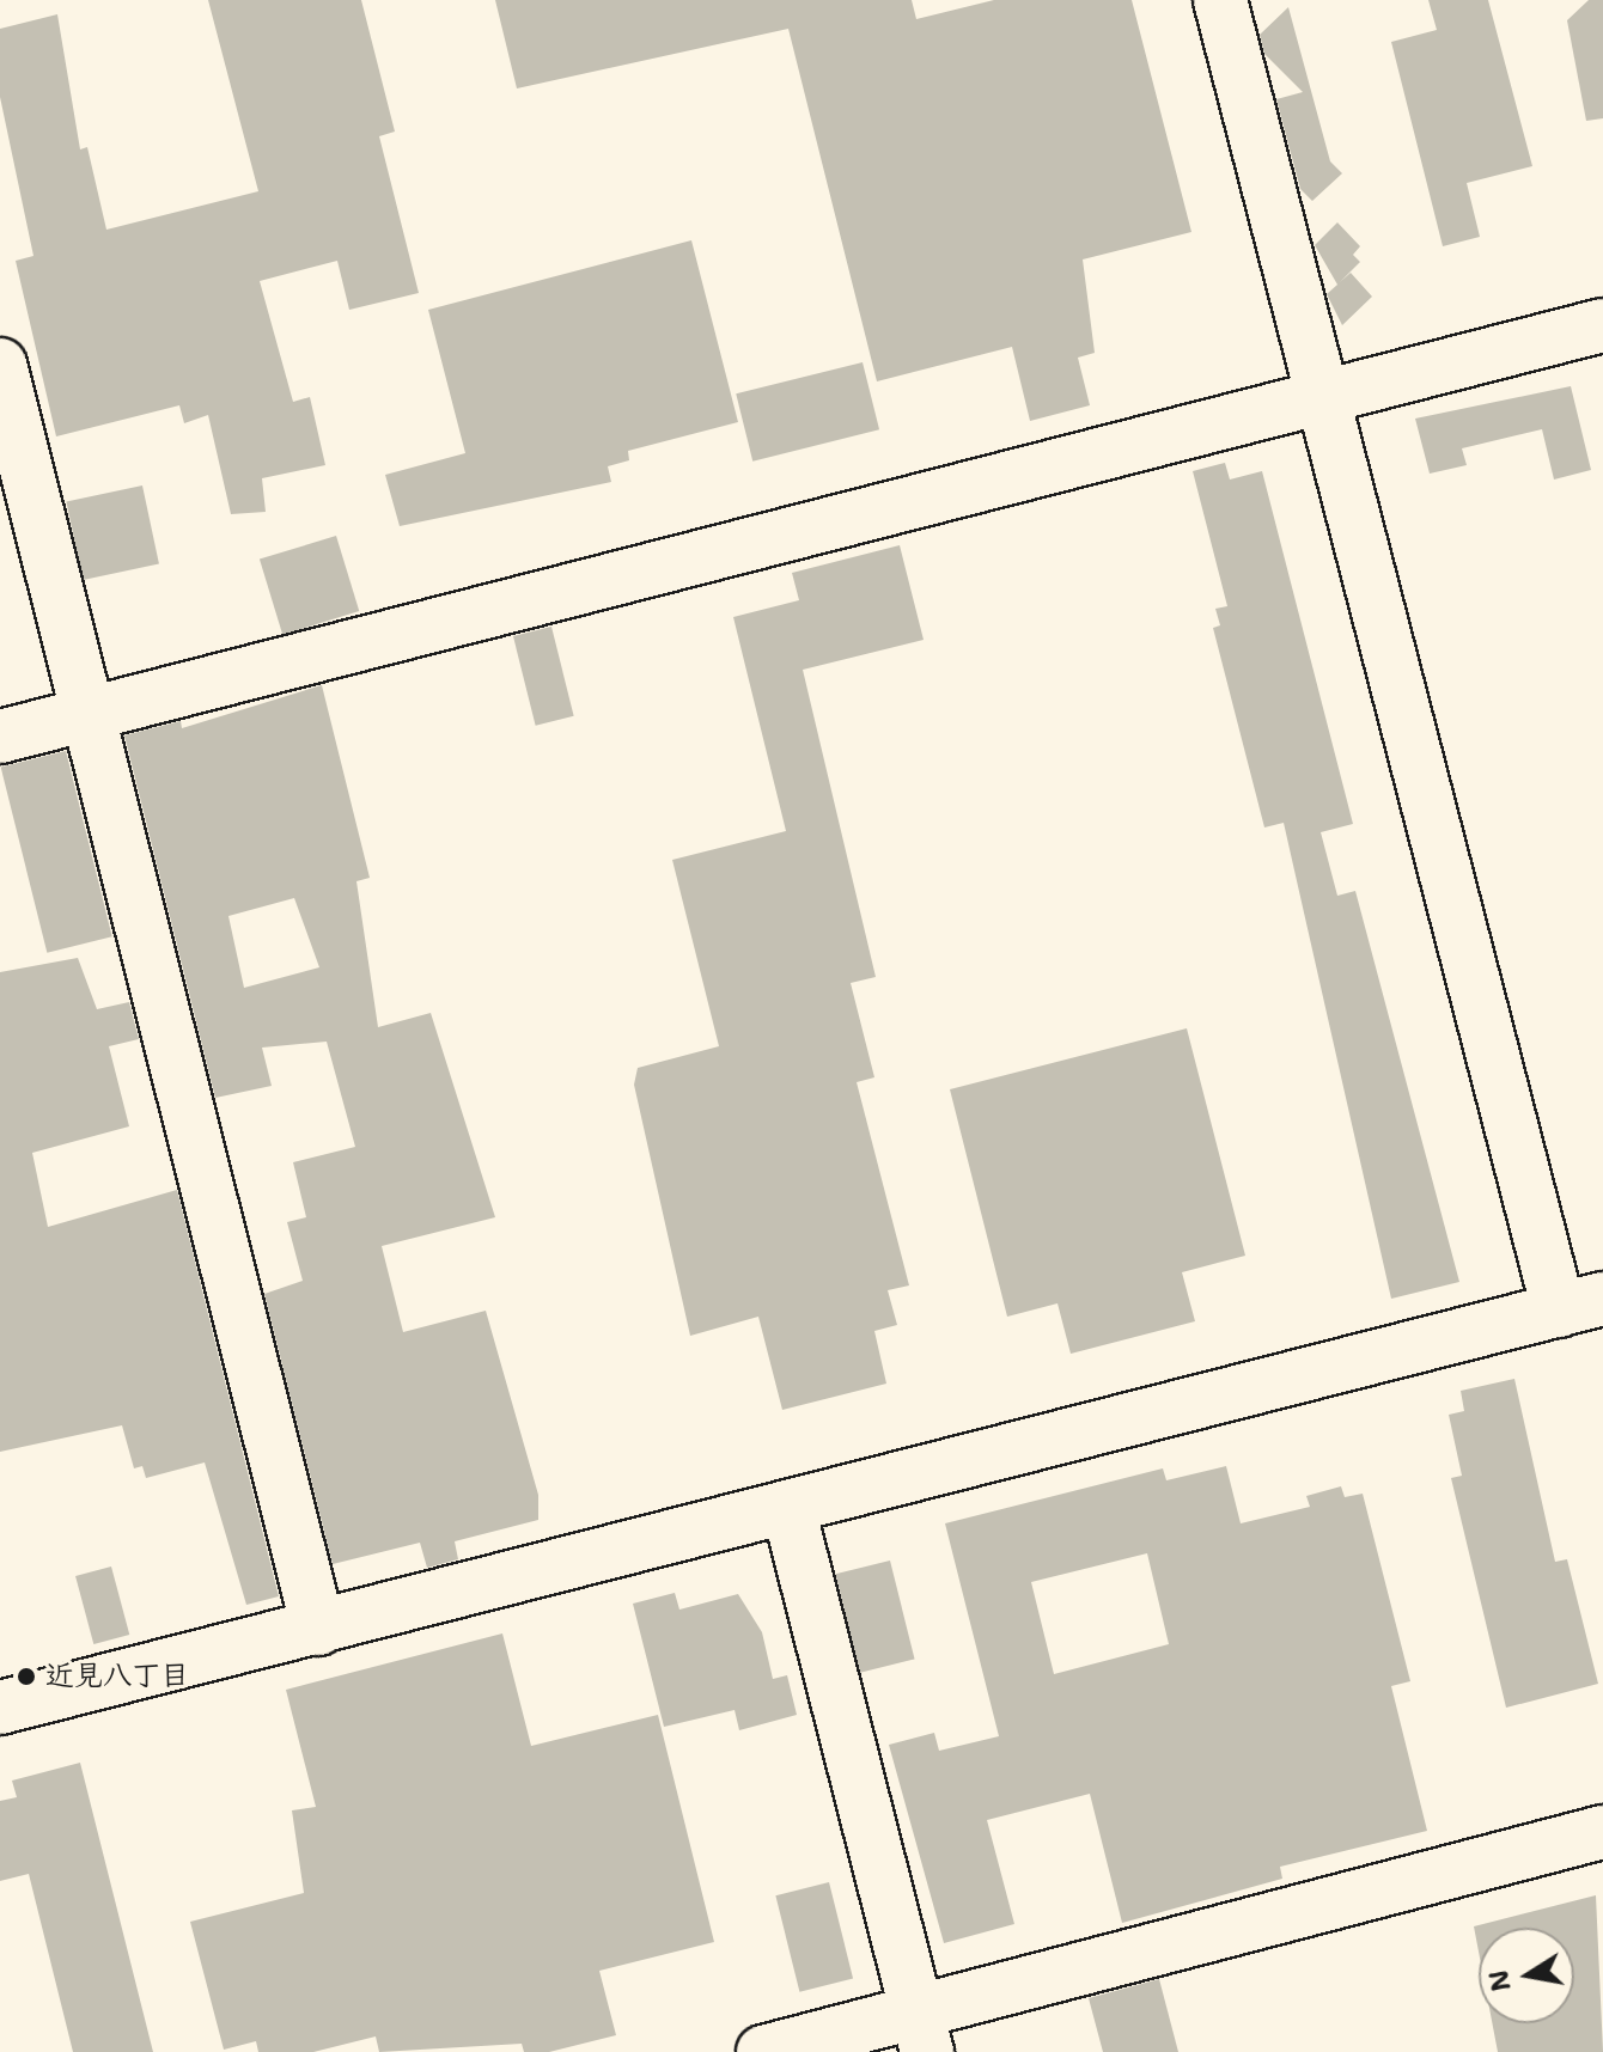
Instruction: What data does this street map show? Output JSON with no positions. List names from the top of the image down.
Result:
{
  "places": ["近見八丁目"],
  "north": "left"
}
